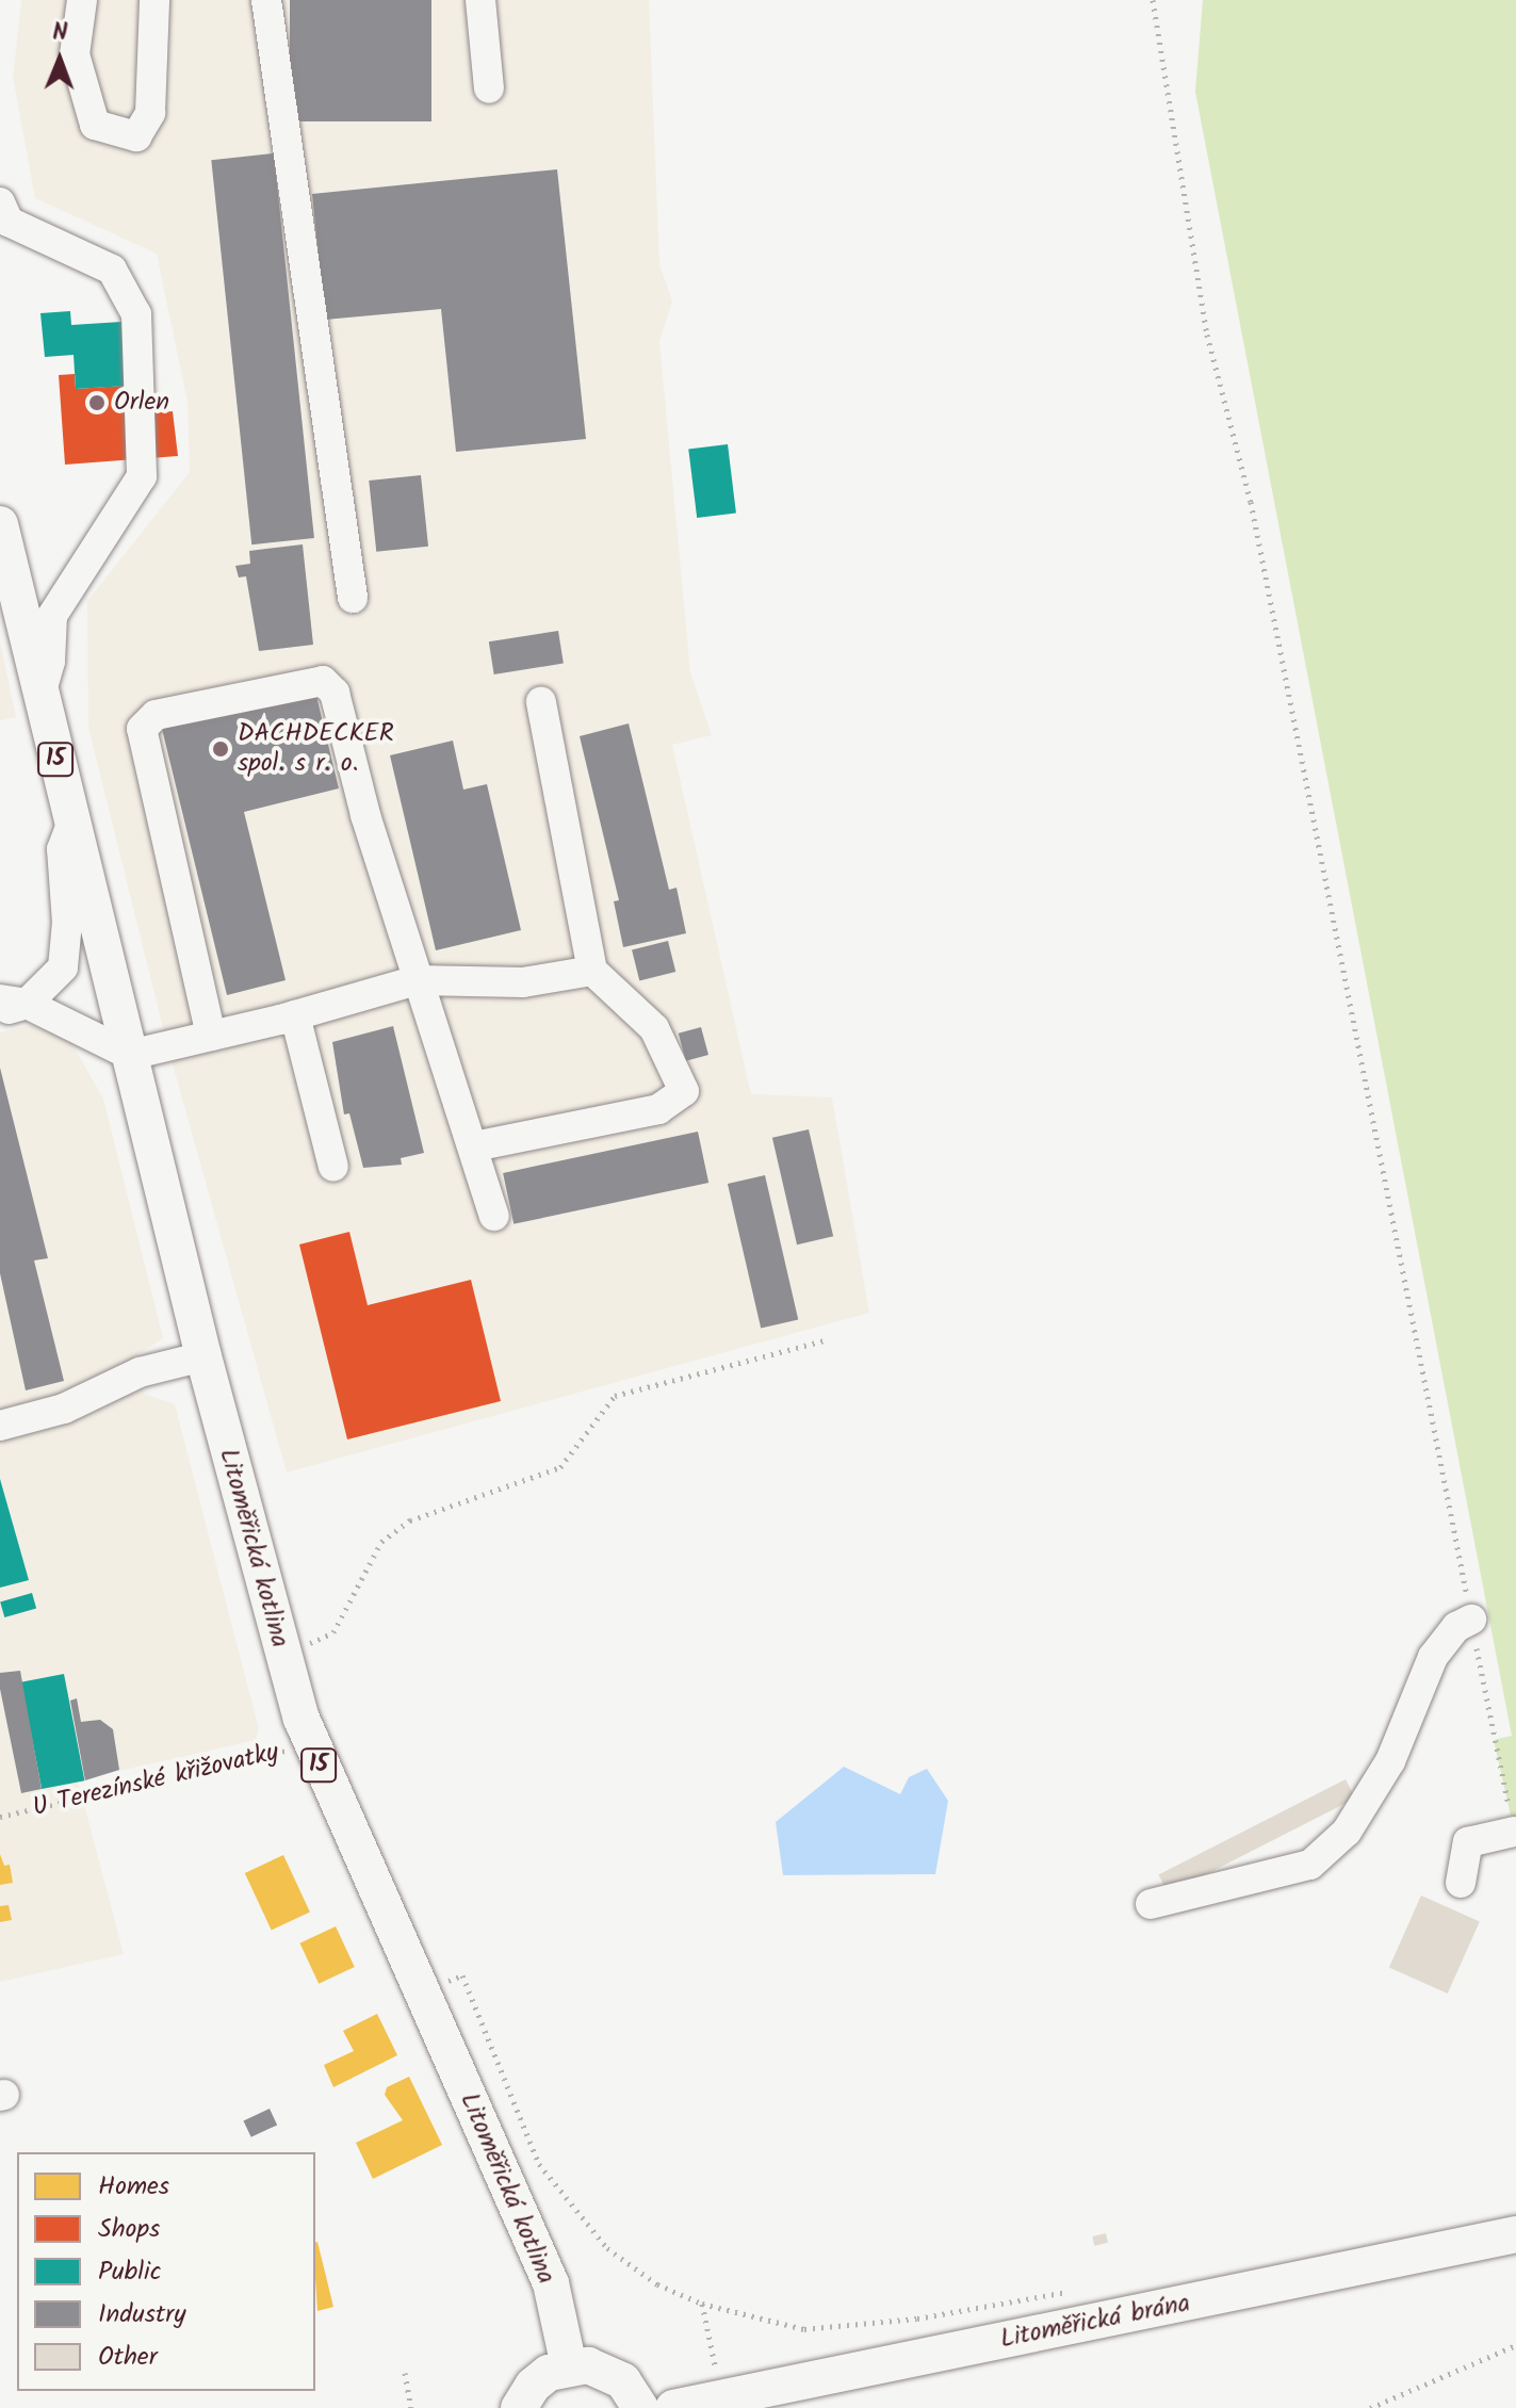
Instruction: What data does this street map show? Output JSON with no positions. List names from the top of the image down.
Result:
{
  "streets": {
    "main road": ["15", "Litoměřická kotlina", "Litoměřická brána"],
    "path": ["U Terezínské křižovatky"]
  },
  "crossings": [
    ["15", "Litoměřická kotlina"],
    ["Litoměřická kotlina", "U Terezínské křižovatky"]
  ],
  "places": ["Orlen", "DACHDECKER spol. s r. o."],
  "legend": [
    "Homes",
    "Shops",
    "Public",
    "Industry",
    "Other"
  ],
  "north": "top"
}
